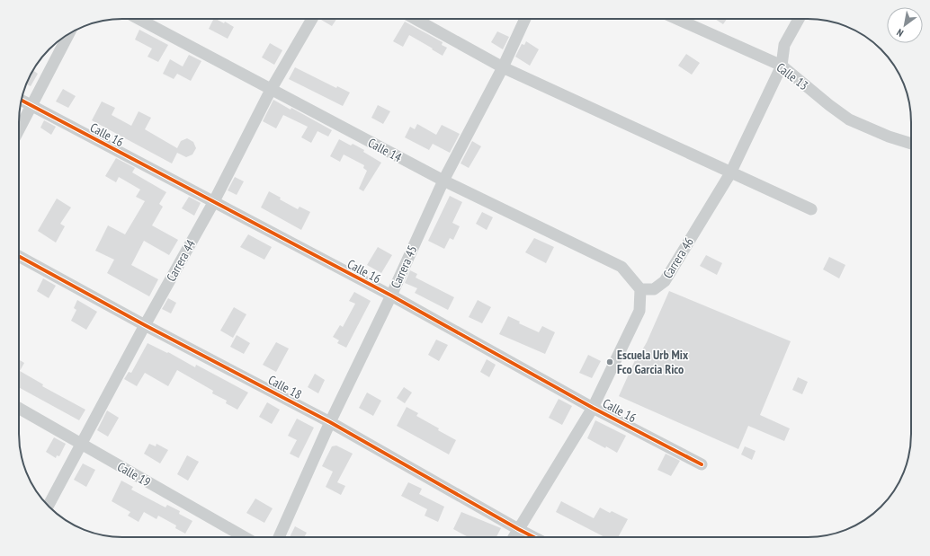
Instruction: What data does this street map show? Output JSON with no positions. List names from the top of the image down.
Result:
{
  "streets": {
    "street": [
      "Calle 13",
      "Calle 16",
      "Calle 14",
      "Carrera 46",
      "Carrera 44",
      "Carrera 45",
      "Calle 18",
      "Calle 19"
    ]
  },
  "crossings": [
    ["Calle 13", "Carrera 46"],
    ["Calle 16", "Carrera 44"],
    ["Calle 16", "Carrera 45"],
    ["Calle 14", "Carrera 46"],
    ["Calle 14", "Carrera 44"],
    ["Calle 14", "Carrera 45"],
    ["Carrera 44", "Calle 18"],
    ["Carrera 44", "Calle 19"],
    ["Carrera 45", "Calle 18"]
  ],
  "places": ["Escuela Urb Mix Fco Garcia Rico"],
  "north": "bottom left"
}
